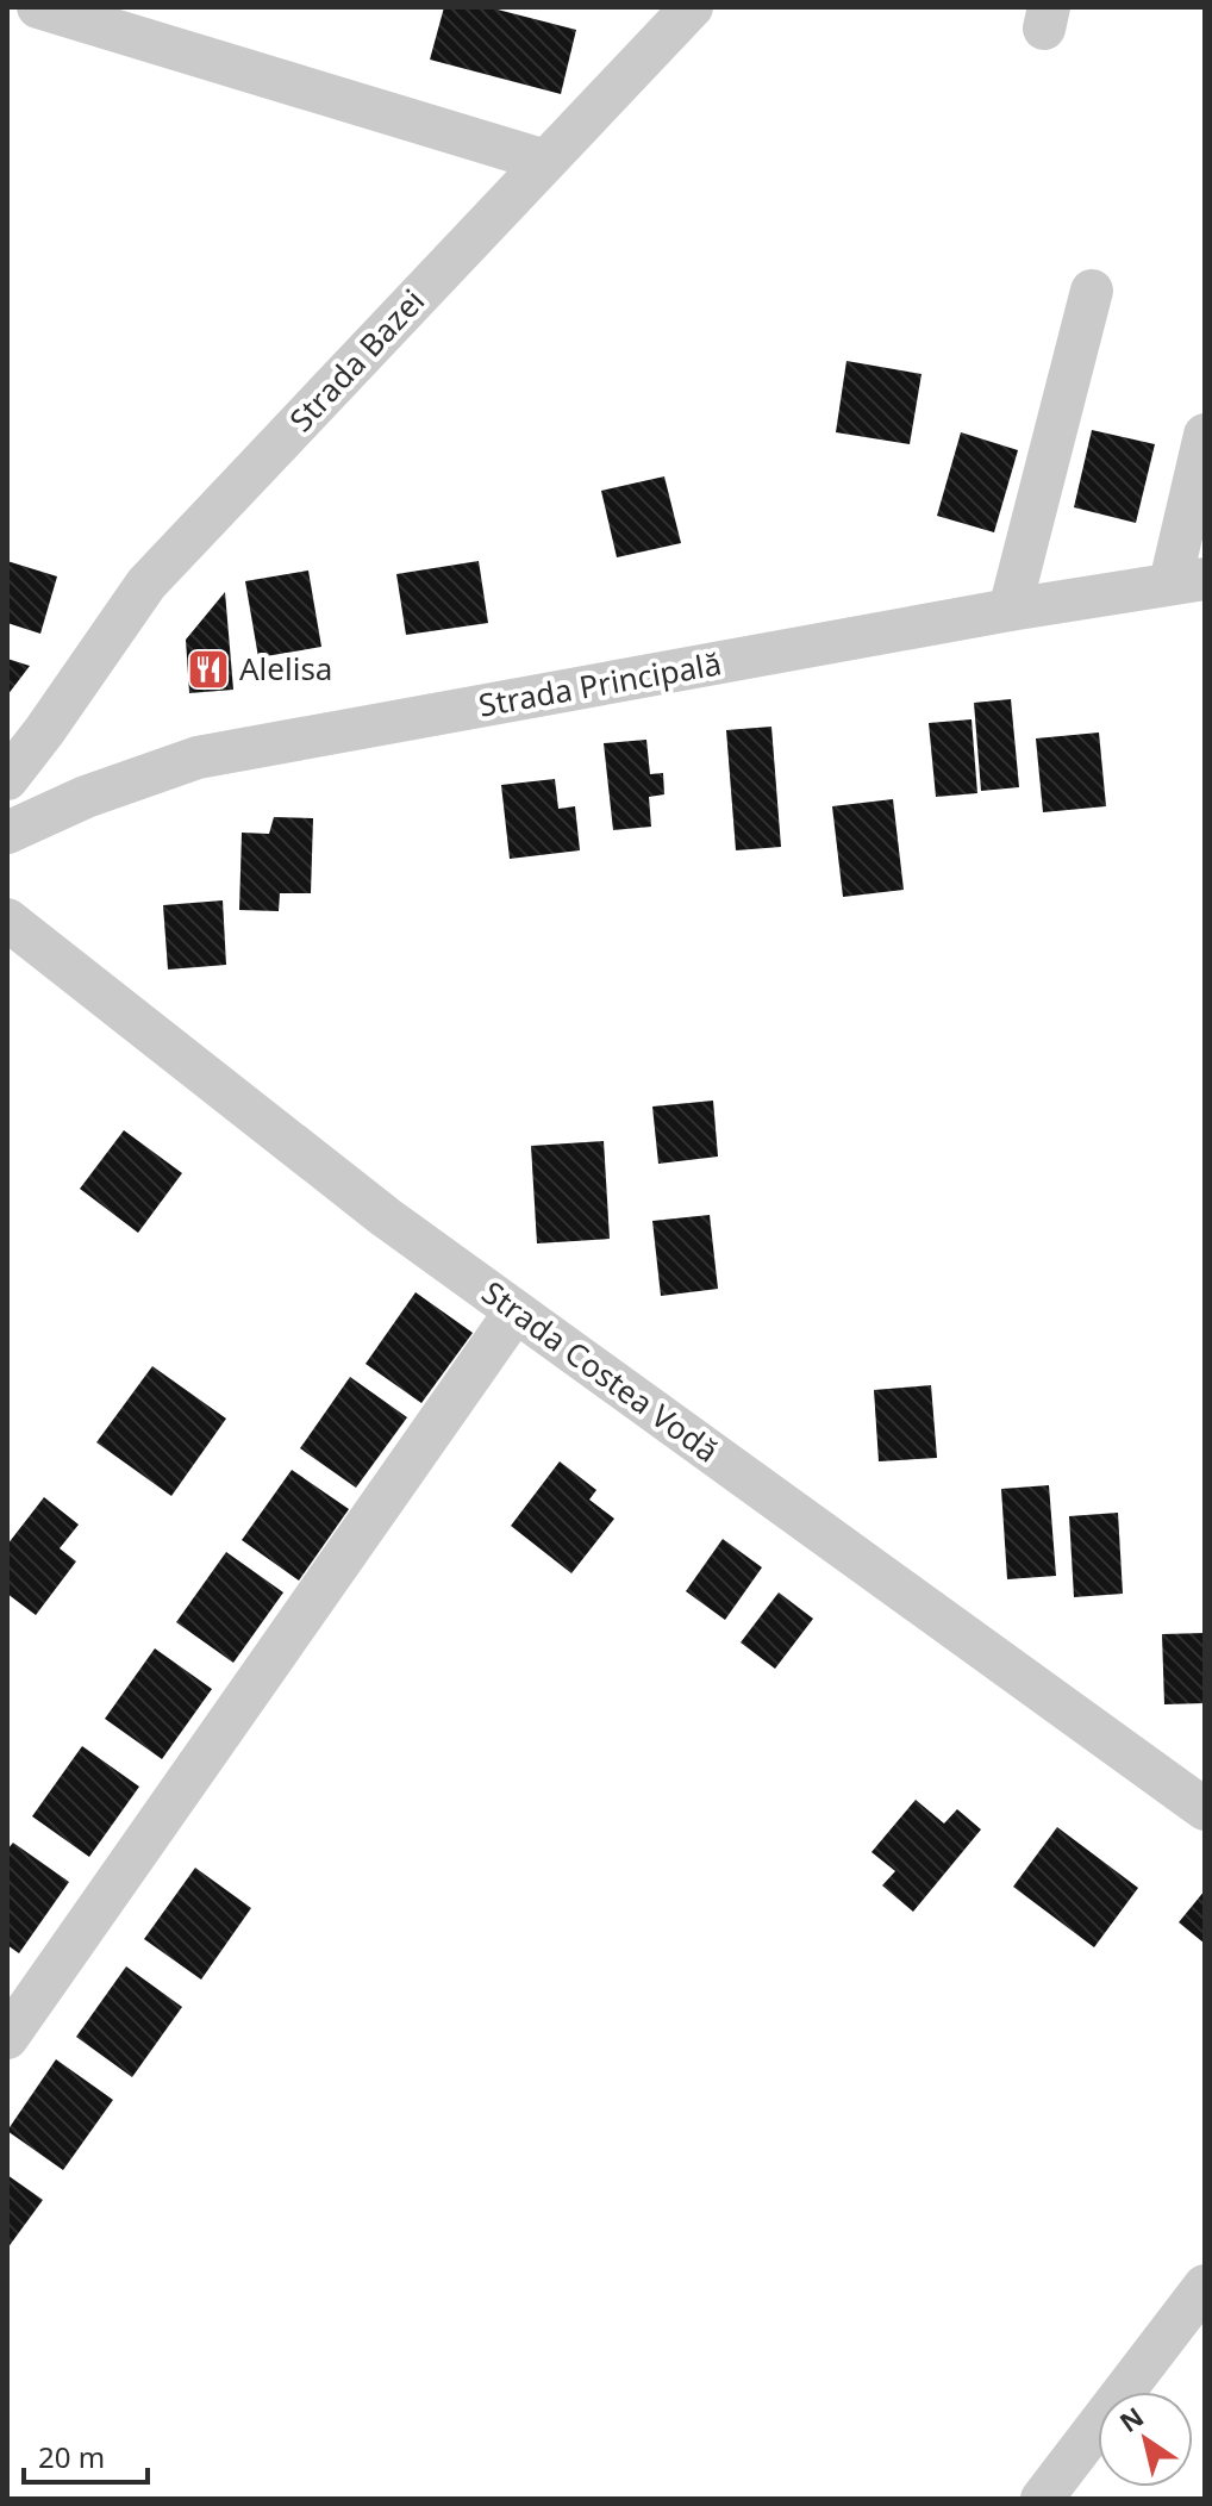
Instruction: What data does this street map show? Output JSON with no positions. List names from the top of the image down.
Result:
{
  "streets": {
    "street": ["Strada Bazei", "Strada Principală", "Strada Costea Vodă"]
  },
  "places": {
    "restaurant": ["Alelisa"]
  },
  "scale_bar": "20 m",
  "north": "top left"
}
